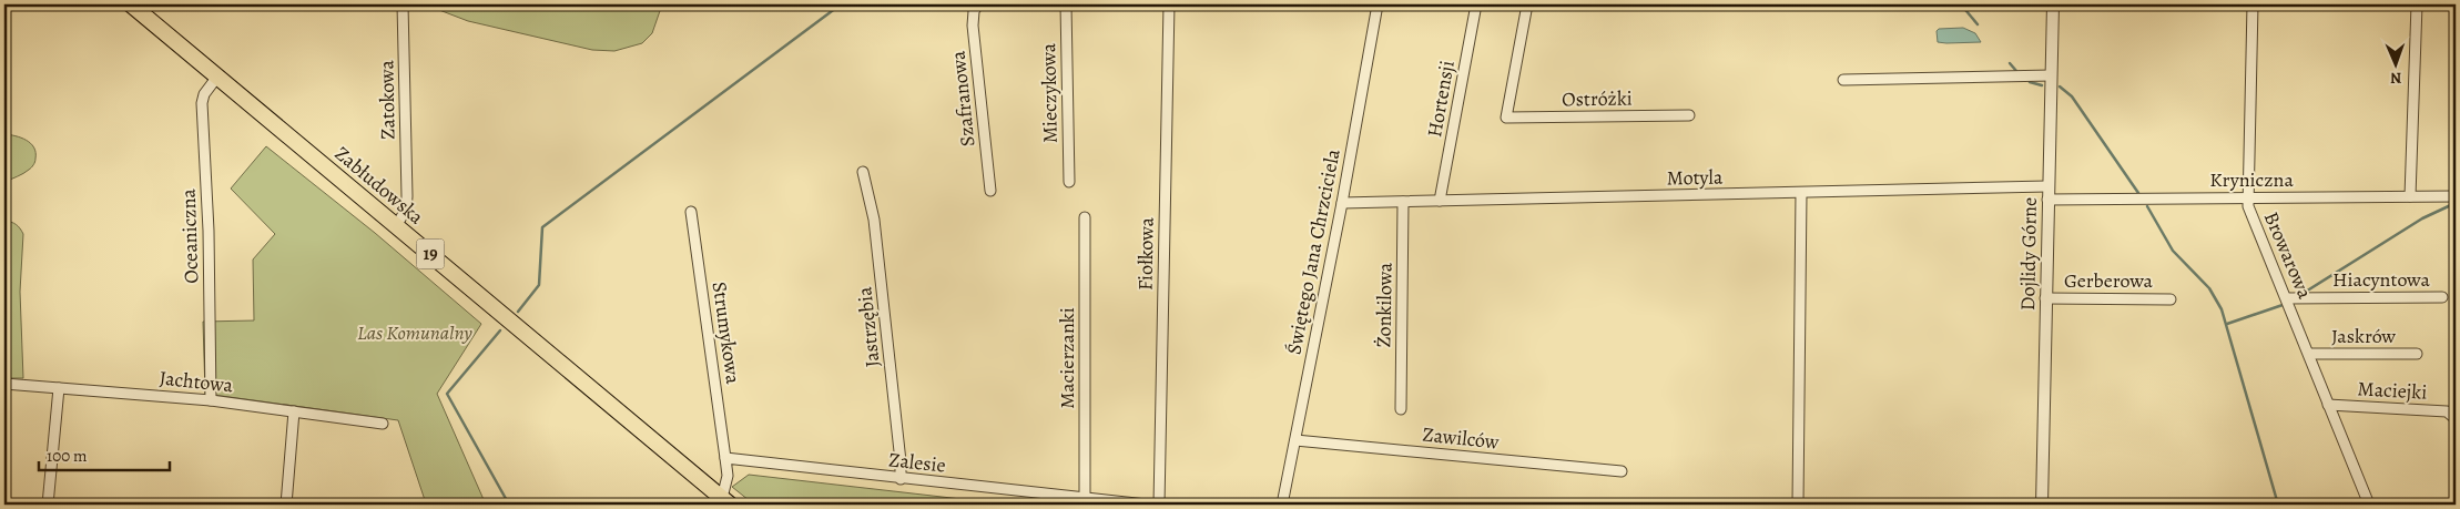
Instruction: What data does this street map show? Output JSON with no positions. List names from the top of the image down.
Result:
{
  "streets": {
    "highway": ["Zabłudowska", "19"],
    "street": [
      "Mieczykowa",
      "Szafranowa",
      "Hortensji",
      "Ostróżki",
      "Zatokowa",
      "Motyla",
      "Kryniczna",
      "Oceaniczna",
      "Świętego Jana Chrzciciela",
      "Fiołkowa",
      "Dojlidy Górne",
      "Browarowa",
      "Hiacyntowa",
      "Gerberowa",
      "Żonkilowa",
      "Jastrzębia",
      "Strumykowa",
      "Jaskrów",
      "Macierzanki",
      "Jachtowa",
      "Maciejki",
      "Zawilców",
      "Zalesie"
    ]
  },
  "crossings": [
    ["Hortensji", "Motyla"],
    ["Zatokowa", "Zabłudowska"],
    ["Motyla", "Świętego Jana Chrzciciela"],
    ["Motyla", "Dojlidy Górne"],
    ["Motyla", "Żonkilowa"],
    ["Kryniczna", "Dojlidy Górne"],
    ["Kryniczna", "Browarowa"],
    ["Zabłudowska", "Oceaniczna"],
    ["Oceaniczna", "Jachtowa"],
    ["Świętego Jana Chrzciciela", "Zawilców"],
    ["Dojlidy Górne", "Gerberowa"],
    ["Browarowa", "Hiacyntowa"],
    ["Browarowa", "Jaskrów"],
    ["Browarowa", "Maciejki"],
    ["Jastrzębia", "Zalesie"],
    ["Strumykowa", "Zalesie"],
    ["Macierzanki", "Zalesie"]
  ],
  "parks": ["Las Komunalny"],
  "scale_bar": "100 m",
  "north": "bottom"
}
